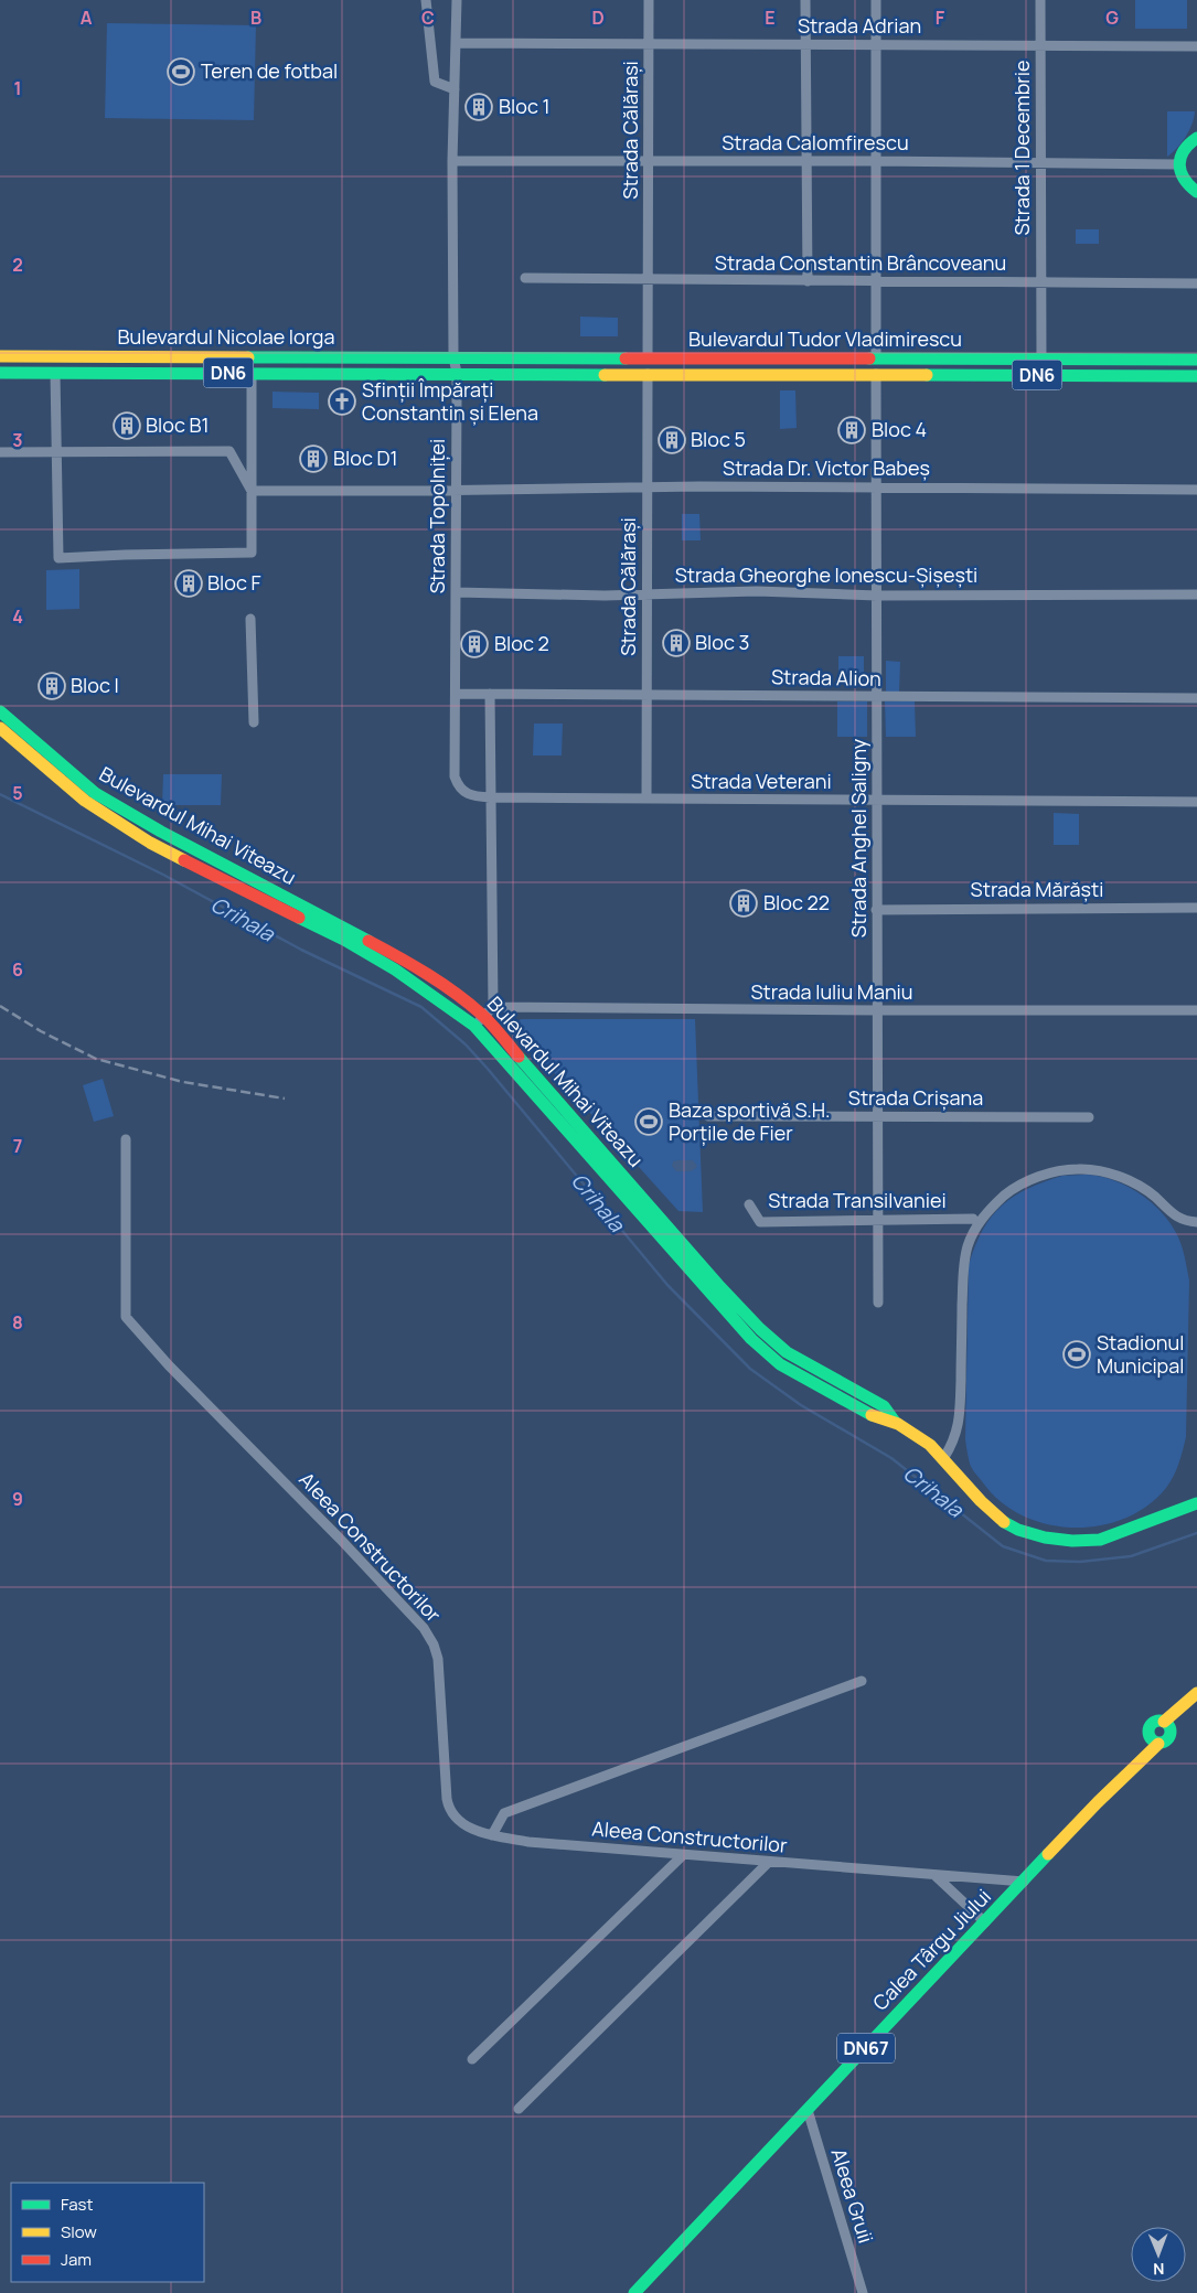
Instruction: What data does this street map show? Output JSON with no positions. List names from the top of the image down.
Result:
{
  "streets": {
    "main road": [
      "Bulevardul Nicolae Iorga",
      "Bulevardul Tudor Vladimirescu",
      "DN6",
      "Bulevardul Mihai Viteazu",
      "Calea Târgu Jiului",
      "DN67"
    ],
    "street": [
      "Strada Adrian",
      "Strada Călărași",
      "Strada Calomfirescu",
      "Strada 1 Decembrie",
      "Strada Constantin Brâncoveanu",
      "Strada Dr. Victor Babeș",
      "Strada Topolniței",
      "Strada Gheorghe Ionescu-Șișești",
      "Strada Alion",
      "Strada Veterani",
      "Strada Anghel Saligny",
      "Strada Mărăști",
      "Strada Iuliu Maniu",
      "Strada Crișana",
      "Strada Transilvaniei",
      "Aleea Constructorilor",
      "Aleea Gruii"
    ]
  },
  "crossings": [
    ["Strada Adrian", "Strada Călărași"],
    ["Strada Adrian", "Strada 1 Decembrie"],
    ["Strada Adrian", "Strada Topolniței"],
    ["Strada Călărași", "Strada Calomfirescu"],
    ["Strada Călărași", "Strada Constantin Brâncoveanu"],
    ["Strada Călărași", "Bulevardul Tudor Vladimirescu"],
    ["Strada Călărași", "Strada Dr. Victor Babeș"],
    ["Strada Călărași", "Strada Gheorghe Ionescu-Șișești"],
    ["Strada Călărași", "Strada Alion"],
    ["Strada Călărași", "Strada Veterani"],
    ["Strada Calomfirescu", "Strada 1 Decembrie"],
    ["Strada Calomfirescu", "Strada Topolniței"],
    ["Strada 1 Decembrie", "Strada Constantin Brâncoveanu"],
    ["Strada 1 Decembrie", "Bulevardul Tudor Vladimirescu"],
    ["Bulevardul Nicolae Iorga", "Bulevardul Tudor Vladimirescu"],
    ["Bulevardul Nicolae Iorga", "Strada Topolniței"],
    ["Bulevardul Tudor Vladimirescu", "Strada Topolniței"],
    ["Bulevardul Tudor Vladimirescu", "Strada Anghel Saligny"],
    ["Strada Dr. Victor Babeș", "Strada Topolniței"],
    ["Strada Dr. Victor Babeș", "Strada Anghel Saligny"],
    ["Strada Topolniței", "Strada Gheorghe Ionescu-Șișești"],
    ["Strada Topolniței", "Strada Alion"],
    ["Strada Topolniței", "Strada Veterani"],
    ["Strada Gheorghe Ionescu-Șișești", "Strada Anghel Saligny"],
    ["Strada Alion", "Strada Anghel Saligny"],
    ["Strada Veterani", "Strada Anghel Saligny"],
    ["Strada Anghel Saligny", "Strada Mărăști"],
    ["Strada Anghel Saligny", "Strada Iuliu Maniu"],
    ["Strada Anghel Saligny", "Strada Crișana"],
    ["Strada Anghel Saligny", "Strada Transilvaniei"],
    ["Aleea Constructorilor", "Calea Târgu Jiului"],
    ["Calea Târgu Jiului", "DN67"],
    ["Calea Târgu Jiului", "Aleea Gruii"]
  ],
  "water": ["Crihala"],
  "places": {
    "sports": ["Teren de fotbal", "Baza sportivă S.H. Porțile de Fier", "Stadionul Municipal"],
    "building": [
      "Bloc 1",
      "Bloc B1",
      "Bloc 4",
      "Bloc 5",
      "Bloc D1",
      "Bloc F",
      "Bloc 3",
      "Bloc 2",
      "Bloc I",
      "Bloc 22"
    ],
    "church": ["Sfinții Împărați Constantin și Elena"]
  },
  "legend": ["Fast", "Slow", "Jam"],
  "north": "bottom",
  "grid": {
    "columns": [
      "A",
      "B",
      "C",
      "D",
      "E",
      "F",
      "G"
    ],
    "rows": [
      "1",
      "2",
      "3",
      "4",
      "5",
      "6",
      "7",
      "8",
      "9"
    ]
  }
}
